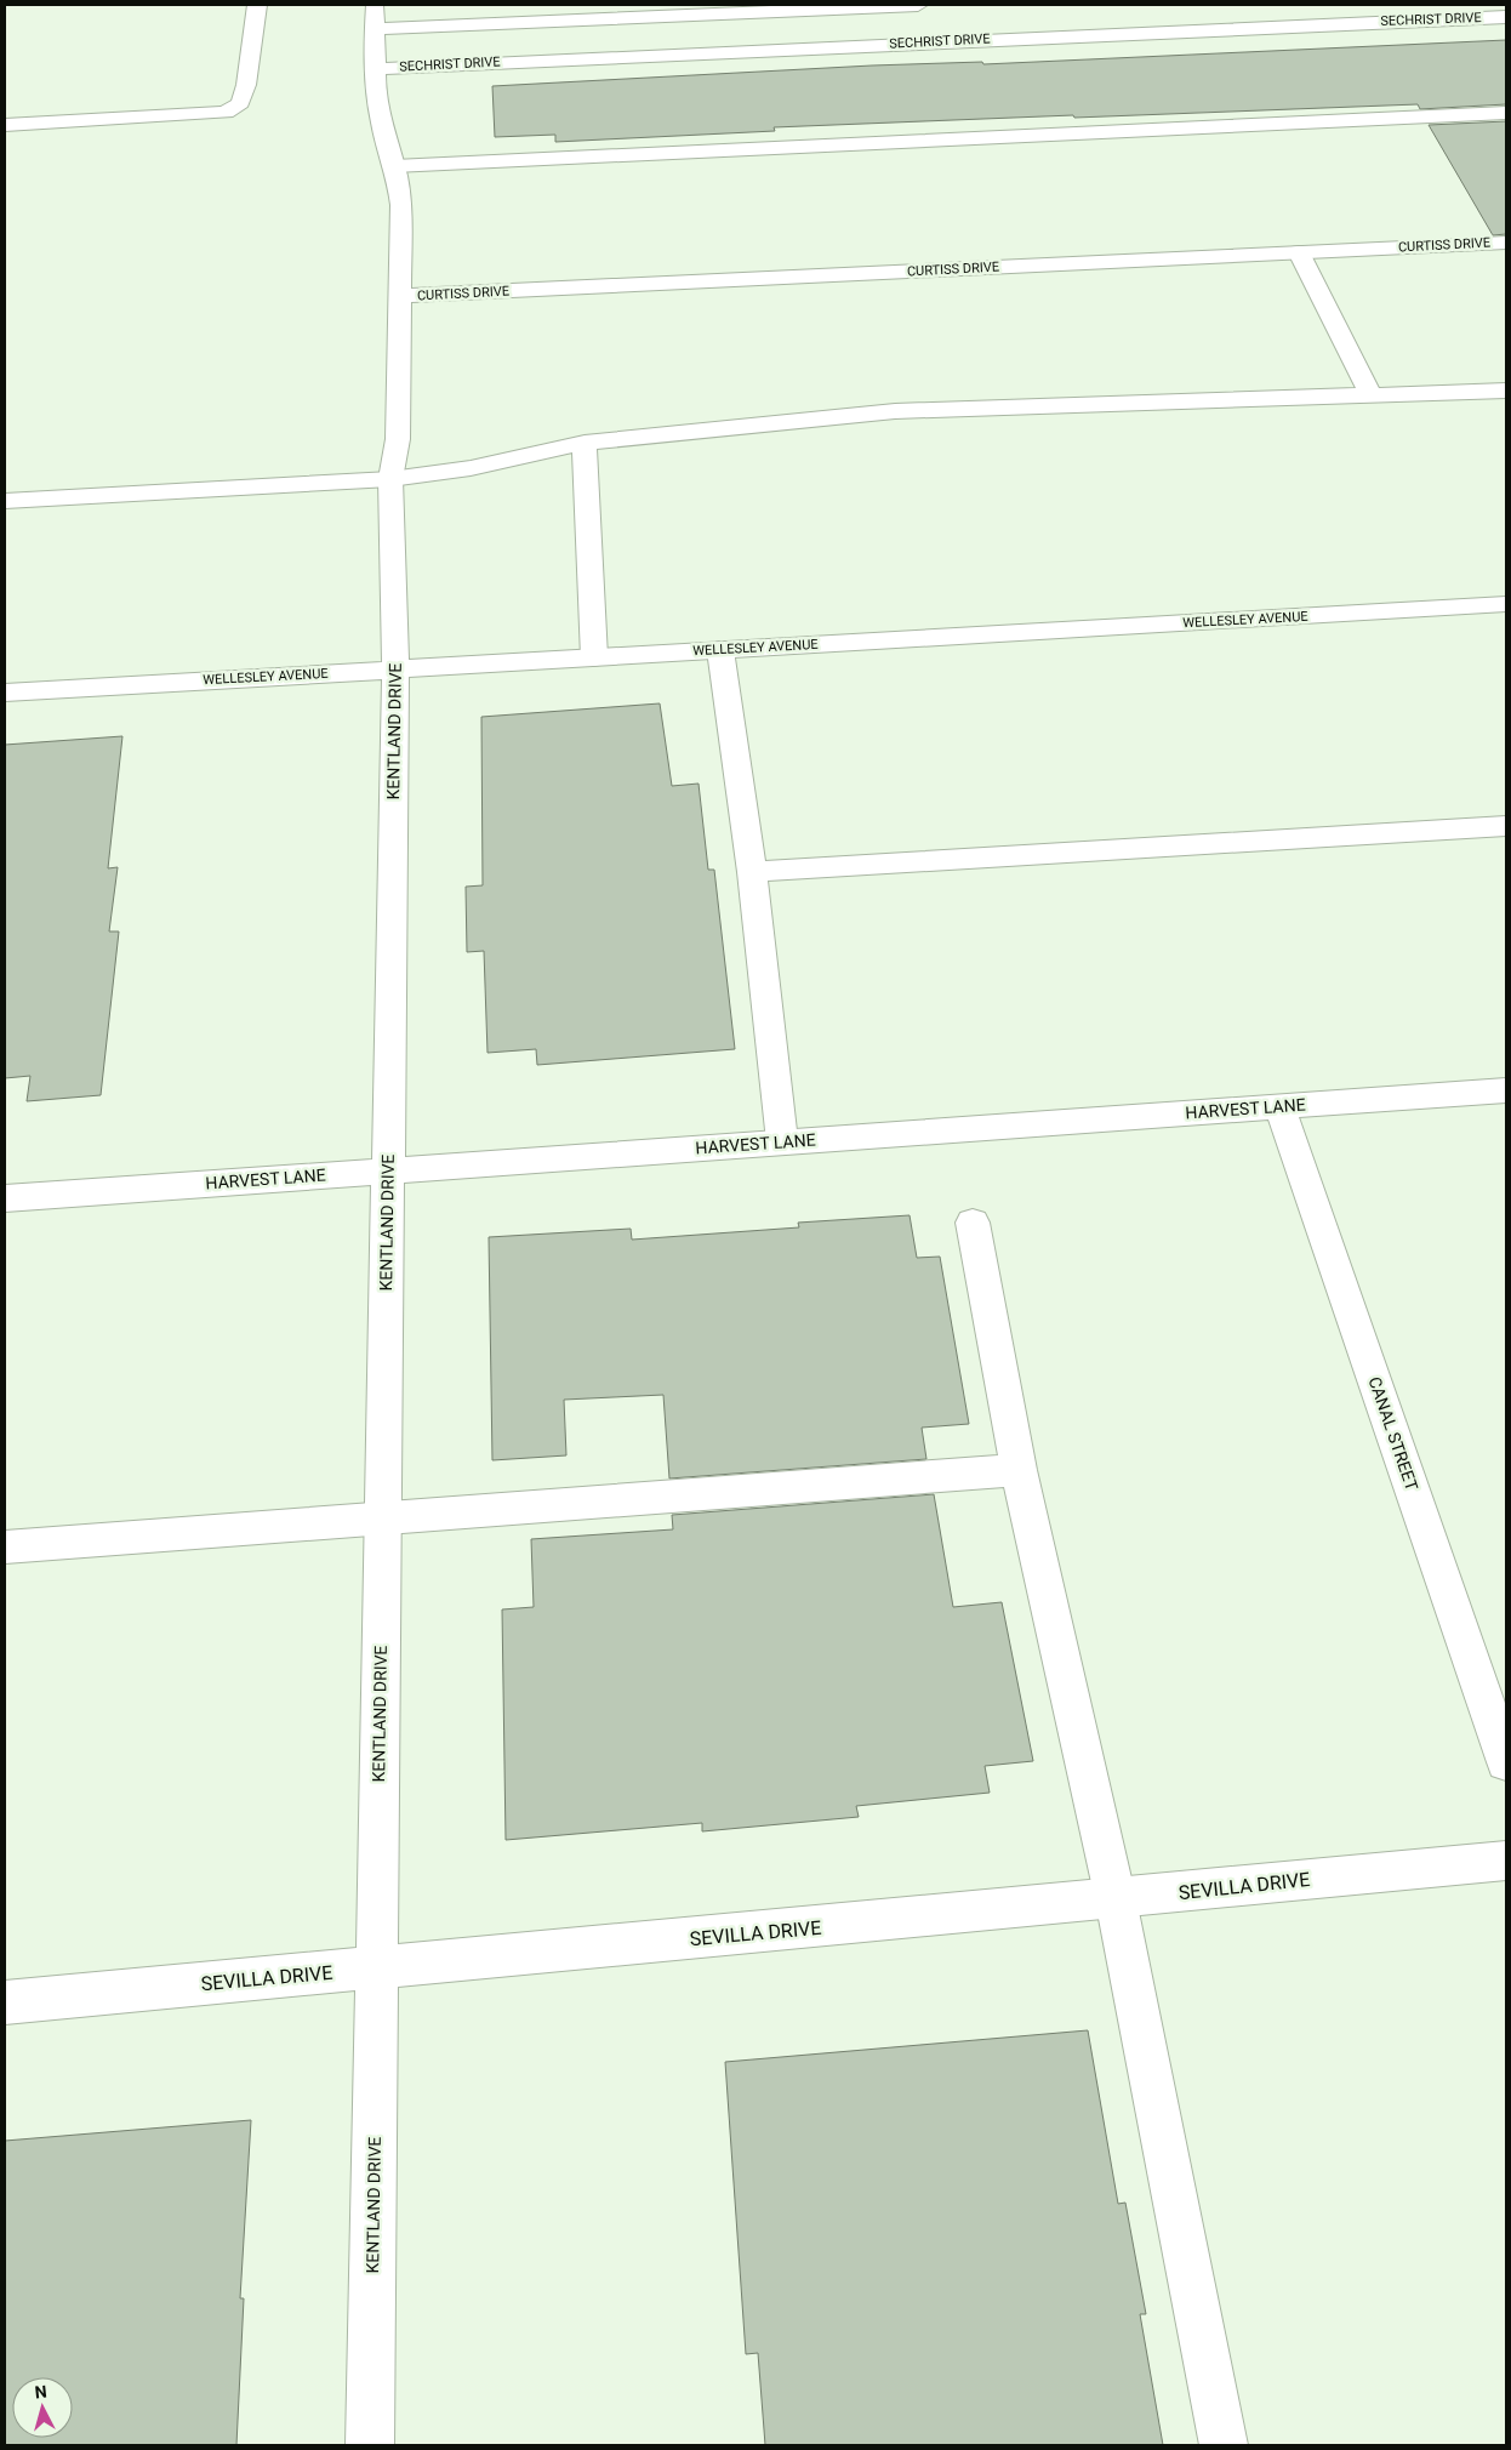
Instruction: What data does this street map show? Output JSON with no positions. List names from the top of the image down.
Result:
{
  "streets": {
    "street": [
      "SECHRIST DRIVE",
      "CURTISS DRIVE",
      "WELLESLEY AVENUE",
      "KENTLAND DRIVE",
      "HARVEST LANE",
      "CANAL STREET",
      "SEVILLA DRIVE"
    ]
  },
  "crossings": [
    ["SECHRIST DRIVE", "KENTLAND DRIVE"],
    ["CURTISS DRIVE", "KENTLAND DRIVE"],
    ["WELLESLEY AVENUE", "KENTLAND DRIVE"],
    ["KENTLAND DRIVE", "HARVEST LANE"],
    ["KENTLAND DRIVE", "SEVILLA DRIVE"],
    ["HARVEST LANE", "CANAL STREET"]
  ],
  "north": "top"
}
